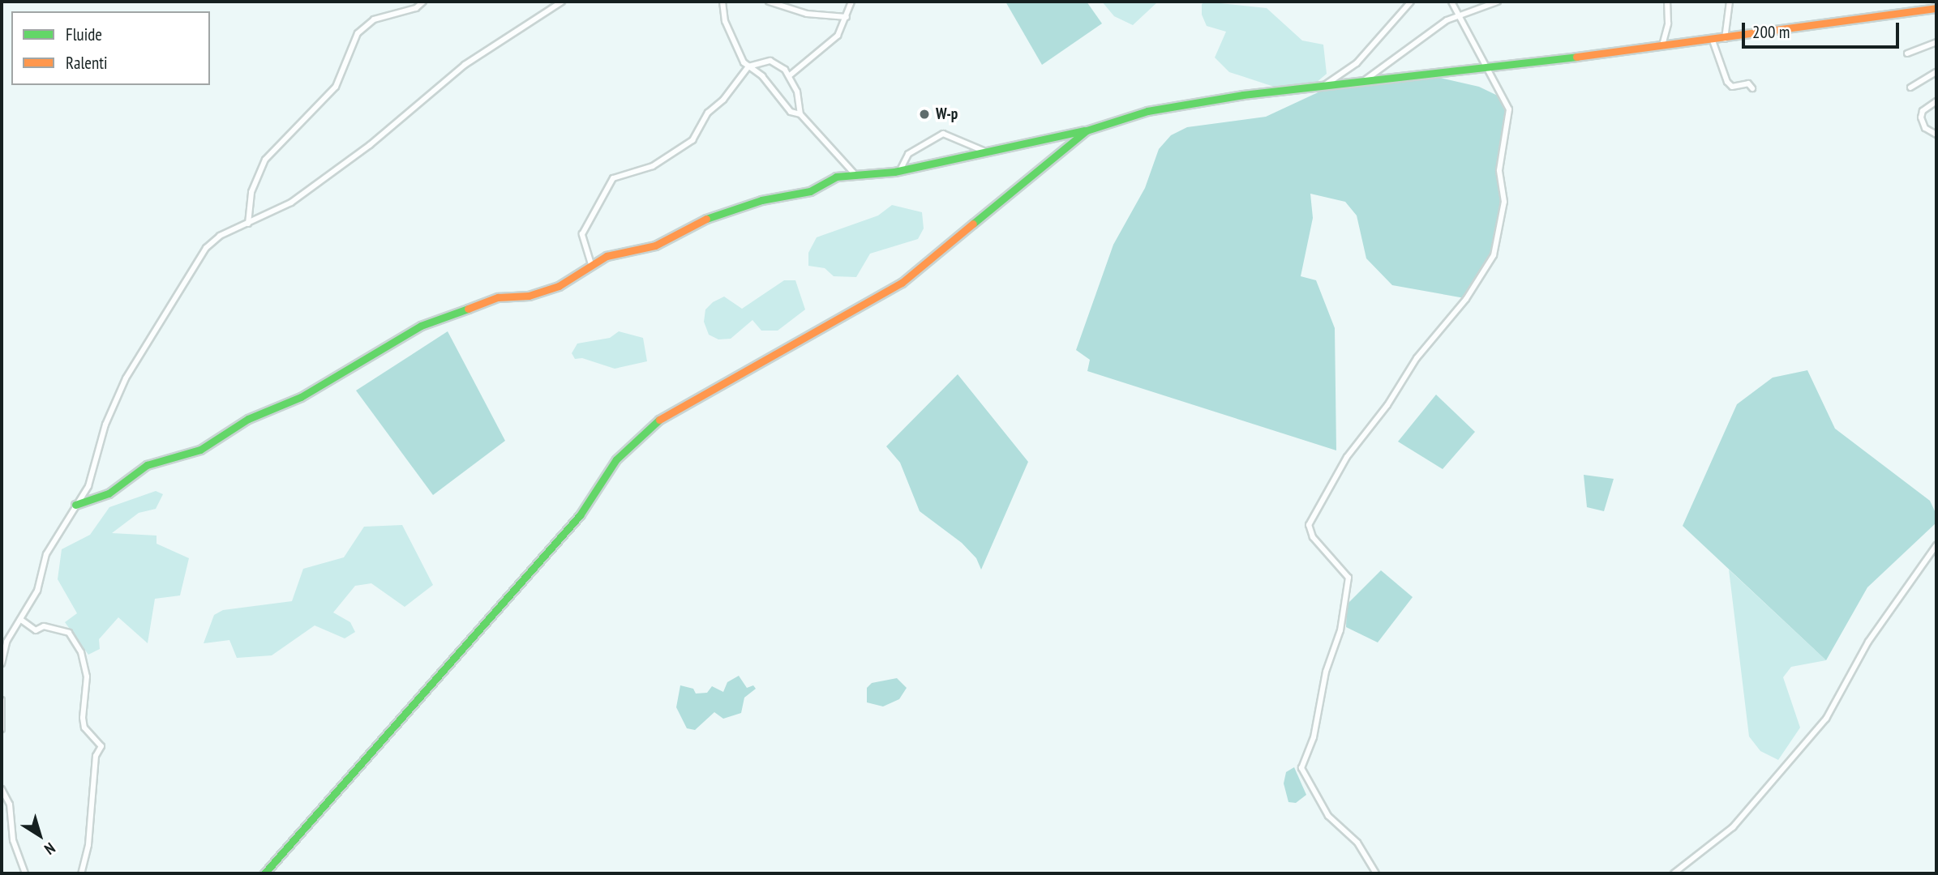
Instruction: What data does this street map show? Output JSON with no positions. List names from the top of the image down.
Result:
{
  "places": ["W-p"],
  "legend": ["Fluide", "Ralenti"],
  "scale_bar": "200 m",
  "north": "bottom right"
}
